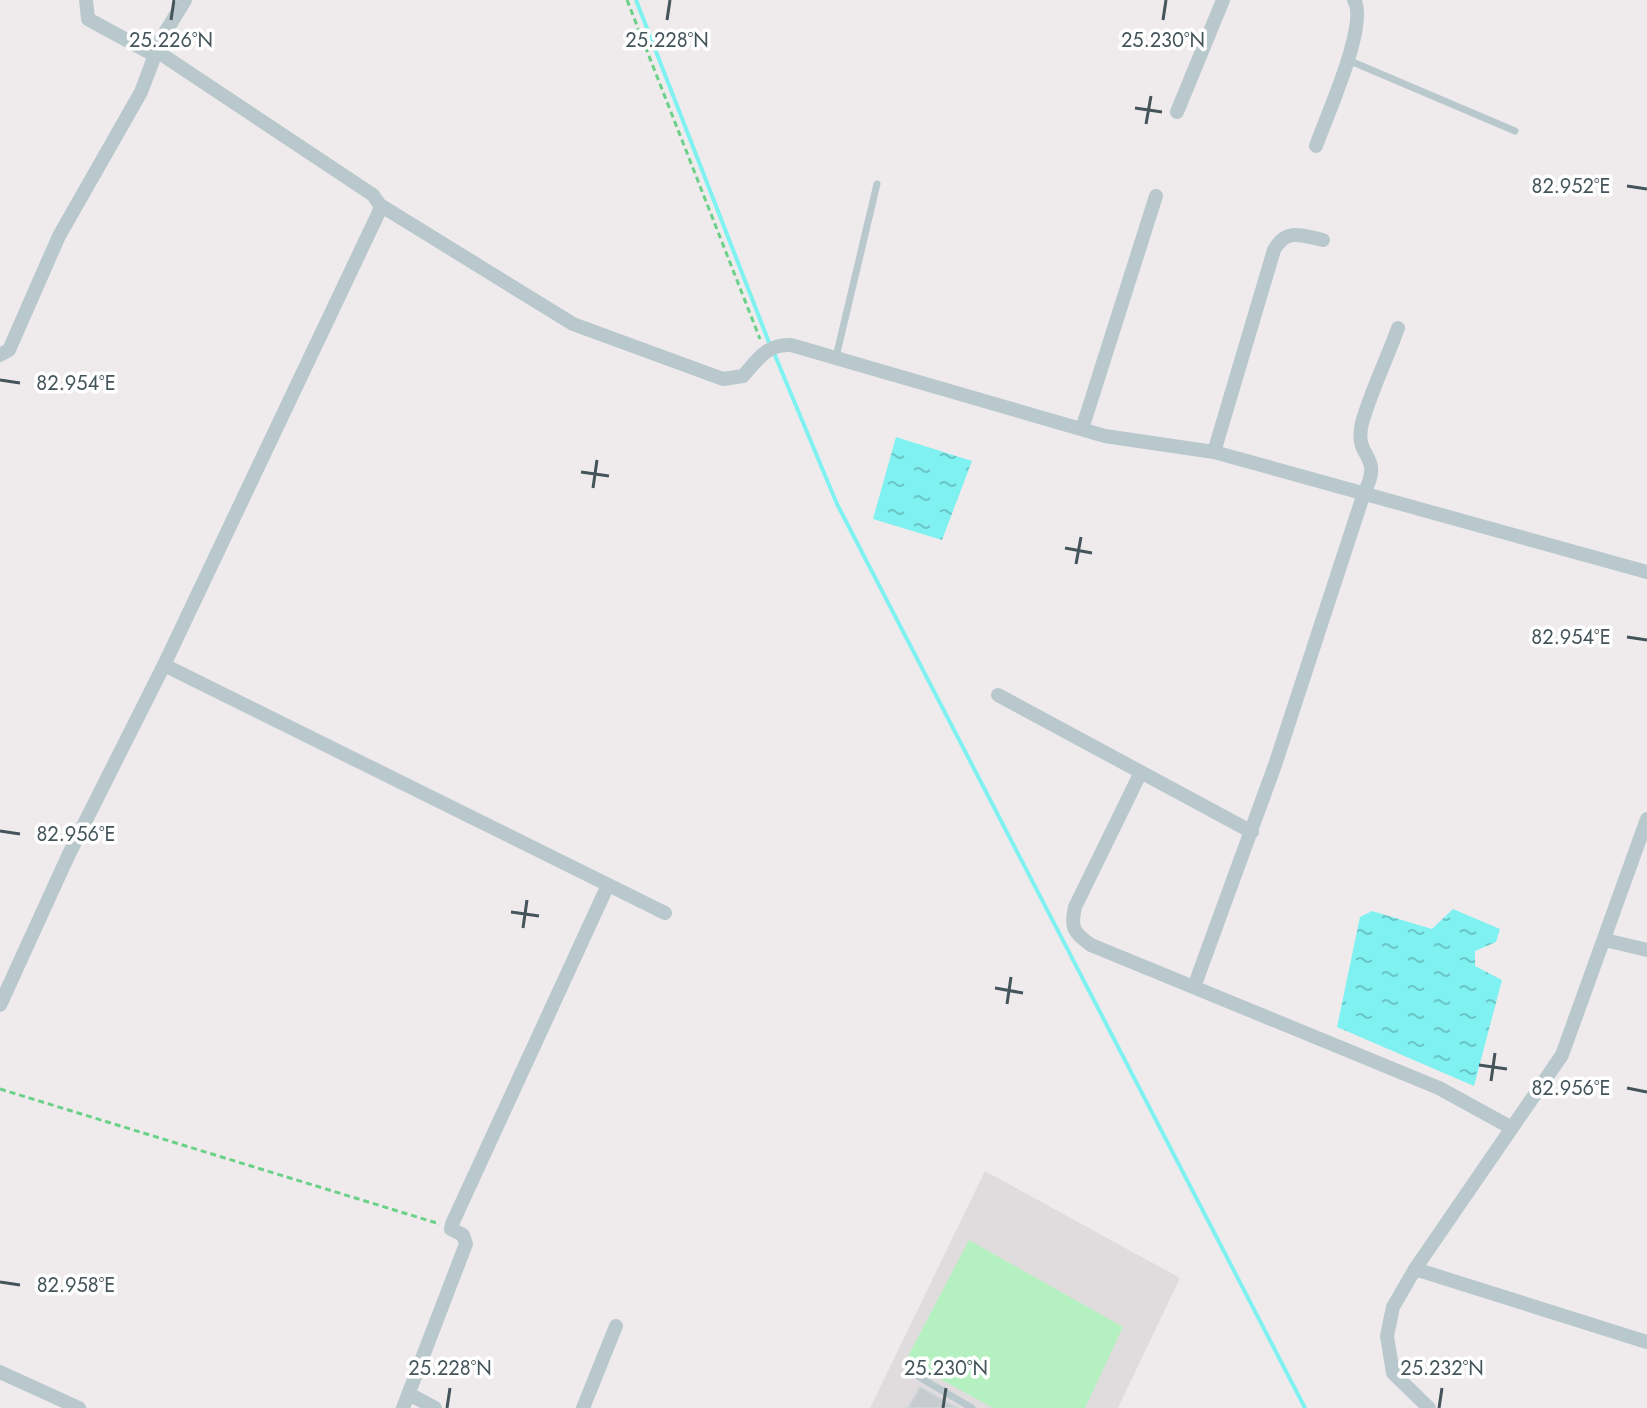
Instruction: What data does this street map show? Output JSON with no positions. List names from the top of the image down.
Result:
{
  "coordinates": [
    "25.226°N",
    "25.228°N",
    "25.230°N",
    "82.952°E",
    "82.954°E",
    "82.956°E",
    "82.958°E",
    "25.232°N"
  ]
}
